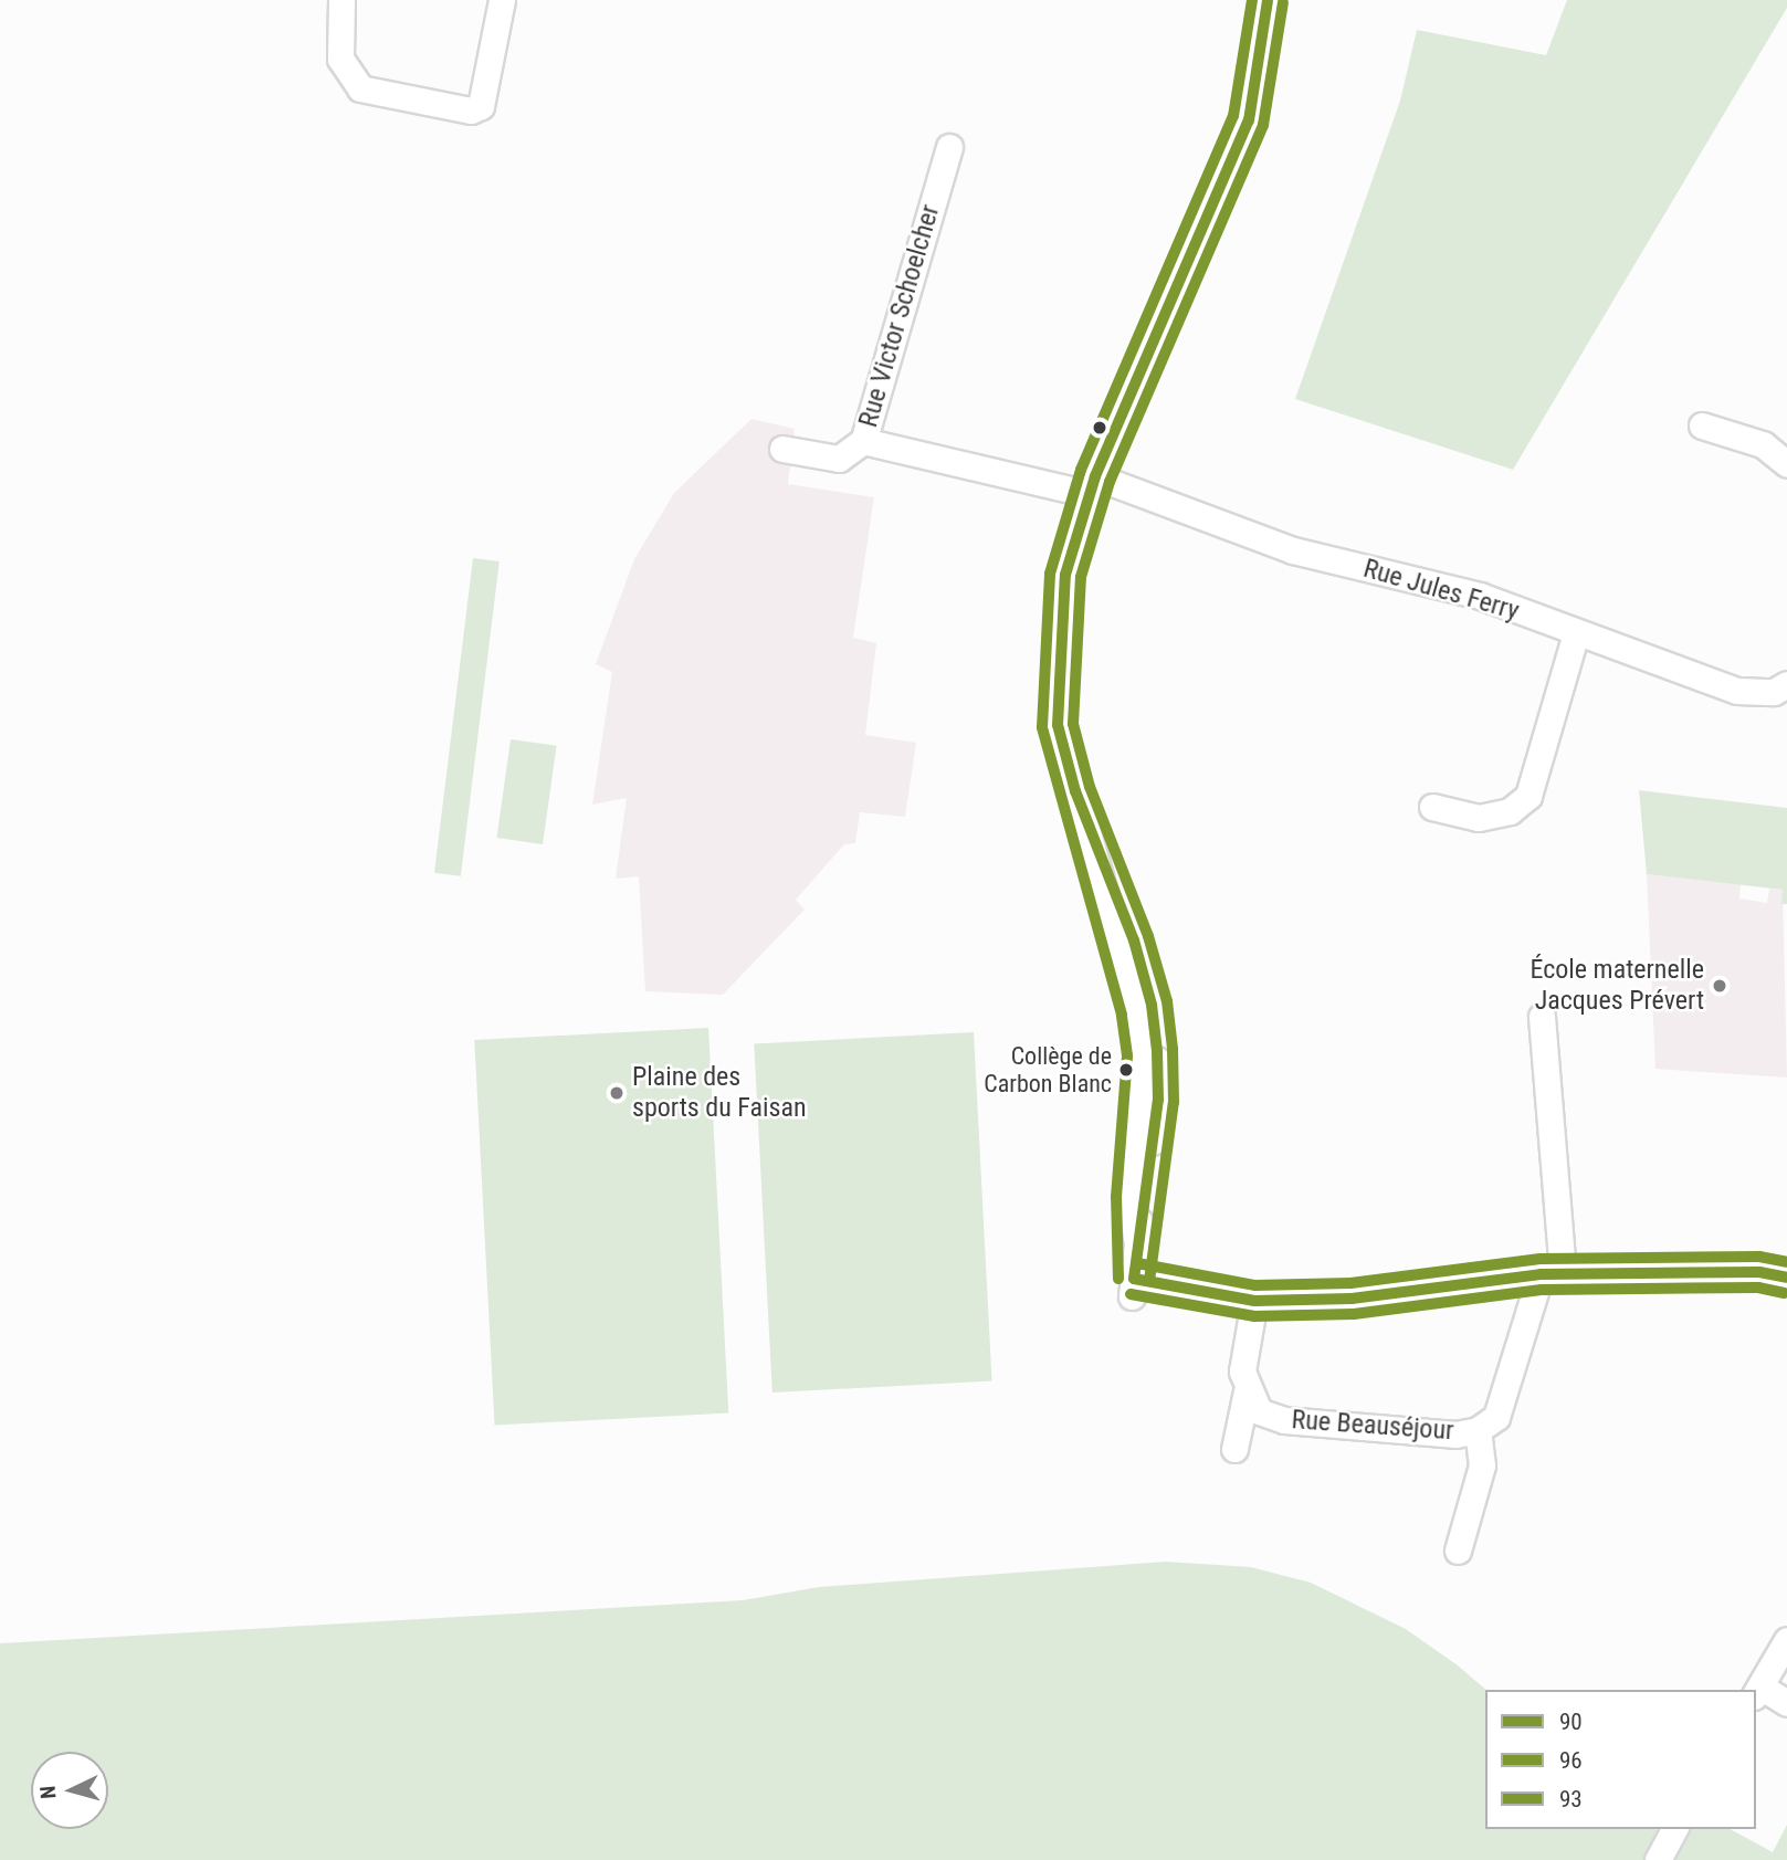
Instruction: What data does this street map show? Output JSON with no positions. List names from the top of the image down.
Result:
{
  "streets": {
    "street": ["Rue Victor Schoelcher", "Rue Jules Ferry", "Rue Beauséjour"]
  },
  "crossings": [
    ["Rue Victor Schoelcher", "Rue Jules Ferry"]
  ],
  "places": ["École maternelle Jacques Prévert", "Collège de Carbon Blanc", "Plaine des sports du Faisan"],
  "lines": ["transit line 90", "transit line 93", "transit line 96"],
  "legend": ["90", "96", "93"],
  "north": "left"
}
